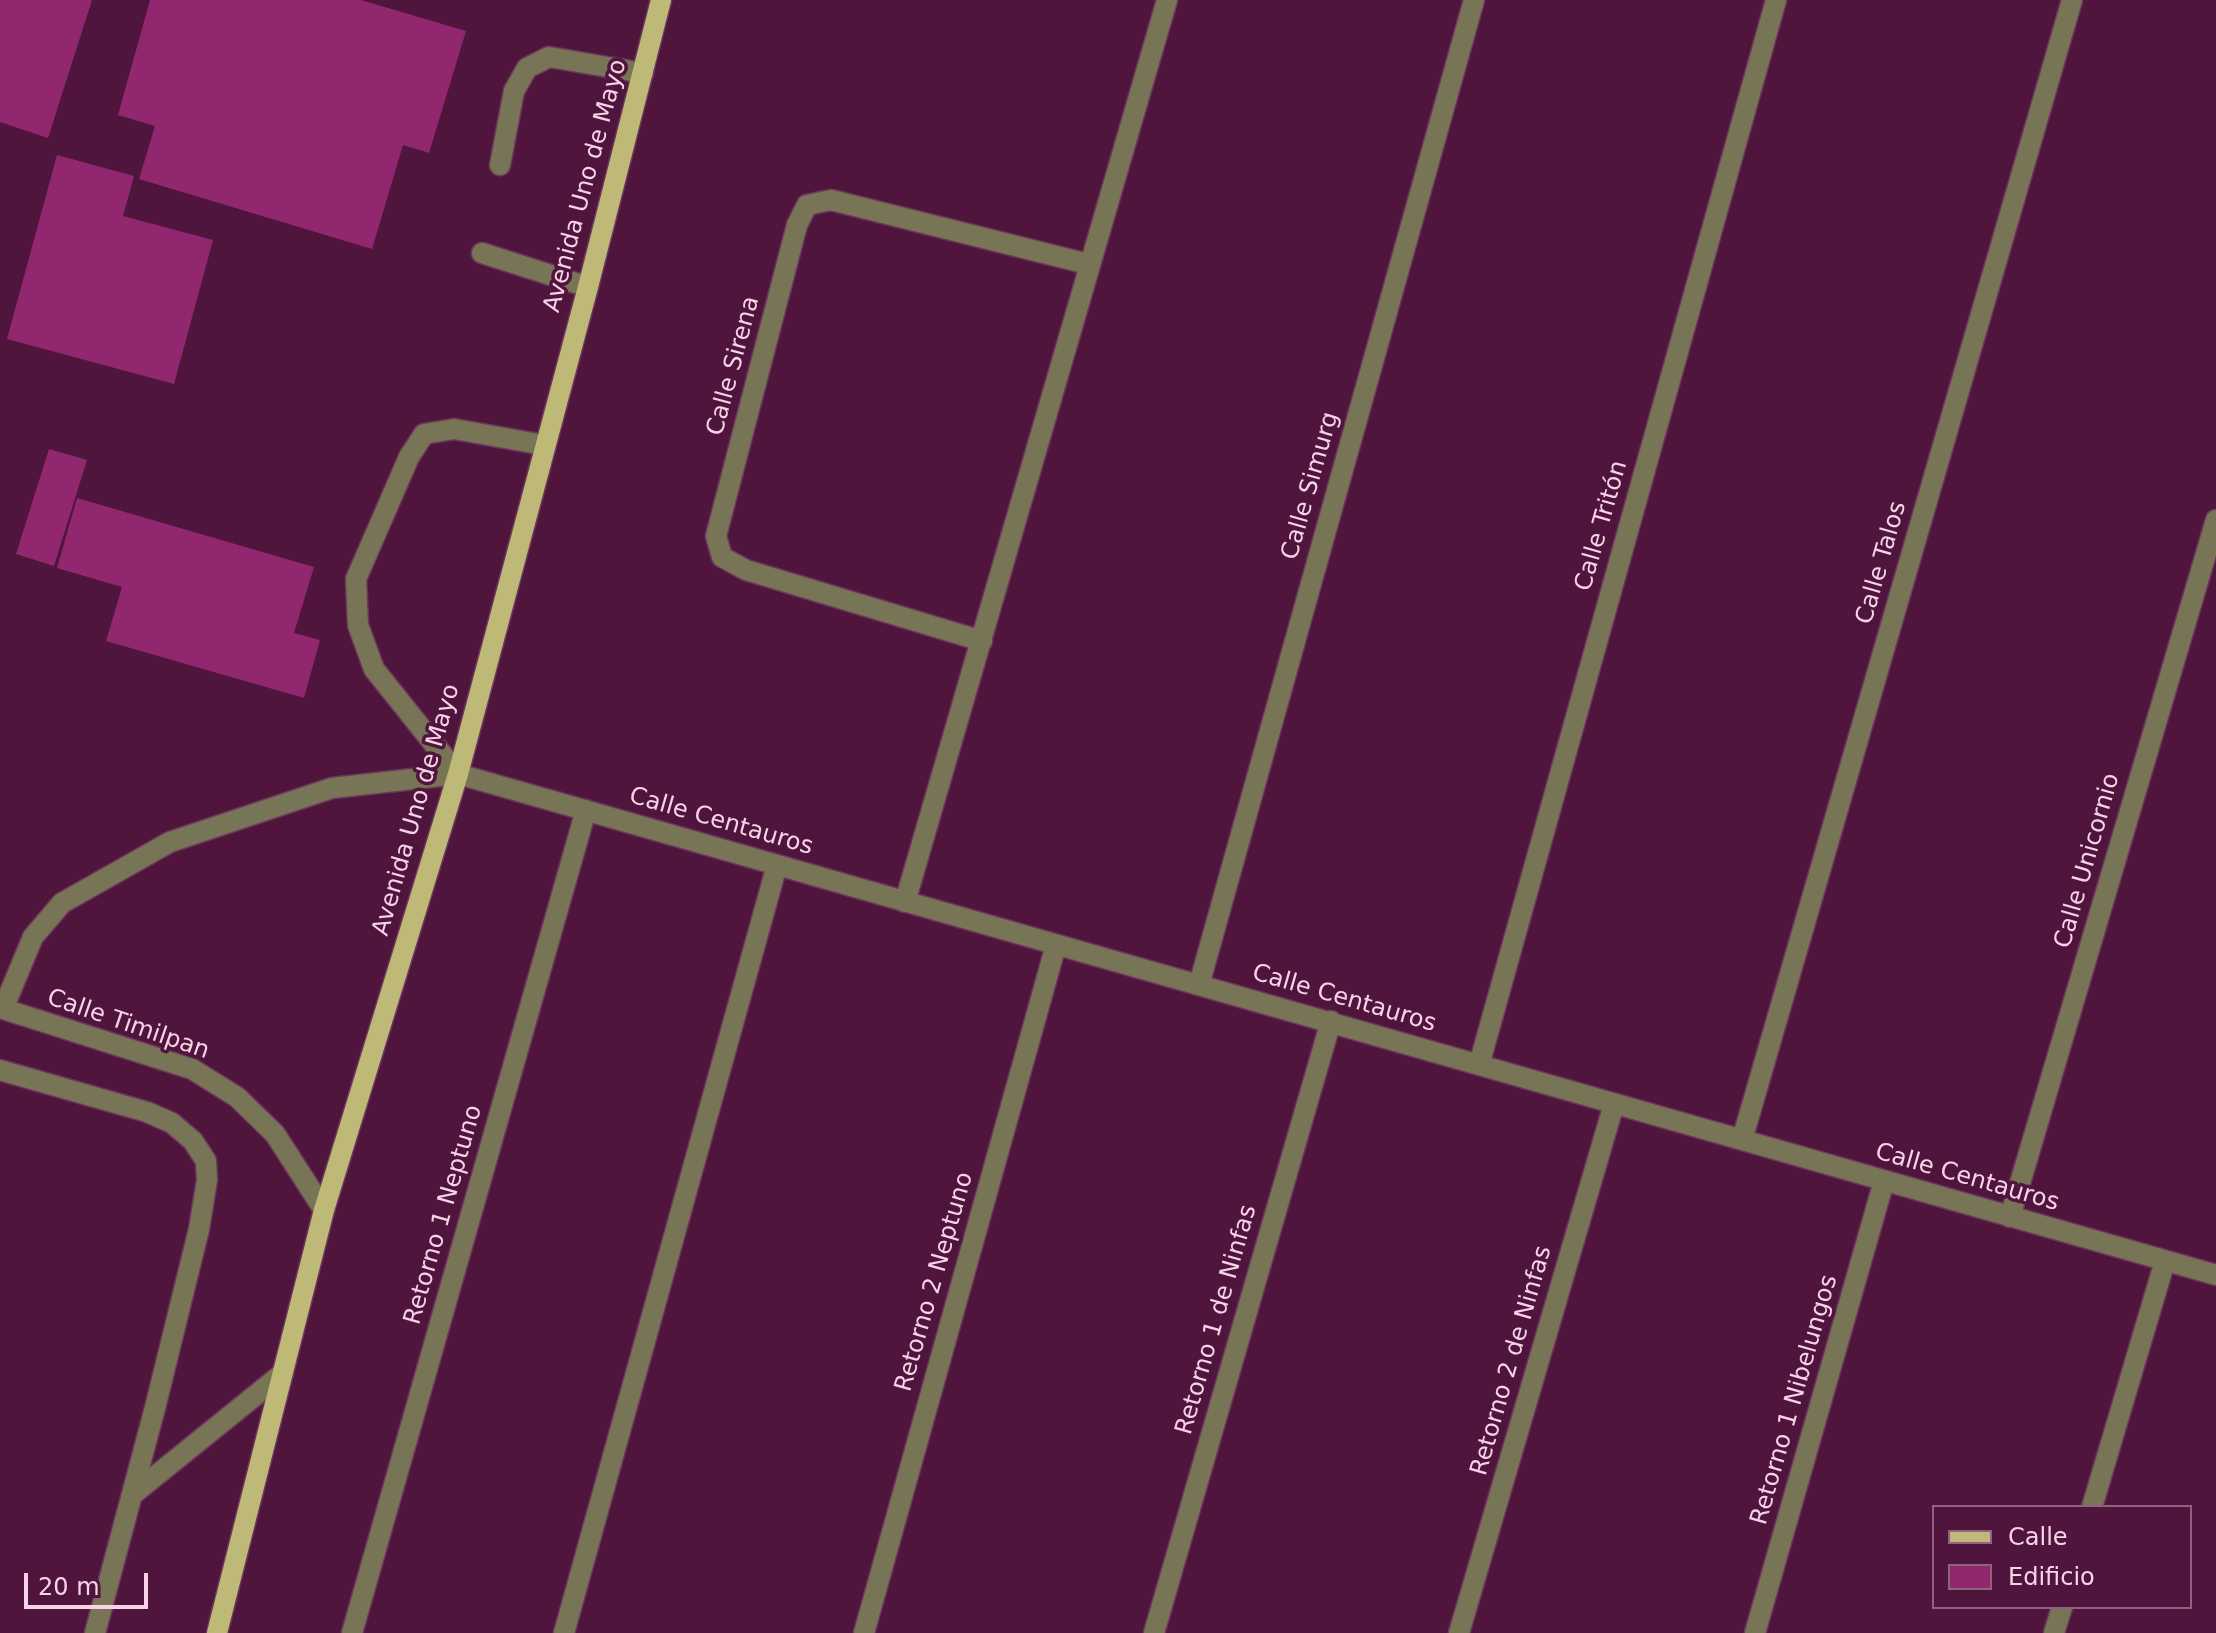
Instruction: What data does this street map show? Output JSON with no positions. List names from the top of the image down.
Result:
{
  "streets": {
    "main road": ["Avenida Uno de Mayo"],
    "street": [
      "Calle Sirena",
      "Calle Simurg",
      "Calle Tritón",
      "Calle Talos",
      "Calle Centauros",
      "Calle Unicornio",
      "Calle Timilpan",
      "Retorno 1 Neptuno",
      "Retorno 2 Neptuno",
      "Retorno 1 de Ninfas",
      "Retorno 2 de Ninfas",
      "Retorno 1 Nibelungos"
    ]
  },
  "crossings": [
    ["Avenida Uno de Mayo", "Calle Centauros"],
    ["Avenida Uno de Mayo", "Calle Timilpan"],
    ["Calle Simurg", "Calle Centauros"],
    ["Calle Tritón", "Calle Centauros"],
    ["Calle Talos", "Calle Centauros"],
    ["Calle Centauros", "Calle Unicornio"],
    ["Calle Centauros", "Retorno 1 Neptuno"],
    ["Calle Centauros", "Retorno 2 Neptuno"],
    ["Calle Centauros", "Retorno 1 de Ninfas"],
    ["Calle Centauros", "Retorno 2 de Ninfas"],
    ["Calle Centauros", "Retorno 1 Nibelungos"]
  ],
  "legend": ["Calle", "Edificio"],
  "scale_bar": "20 m"
}
